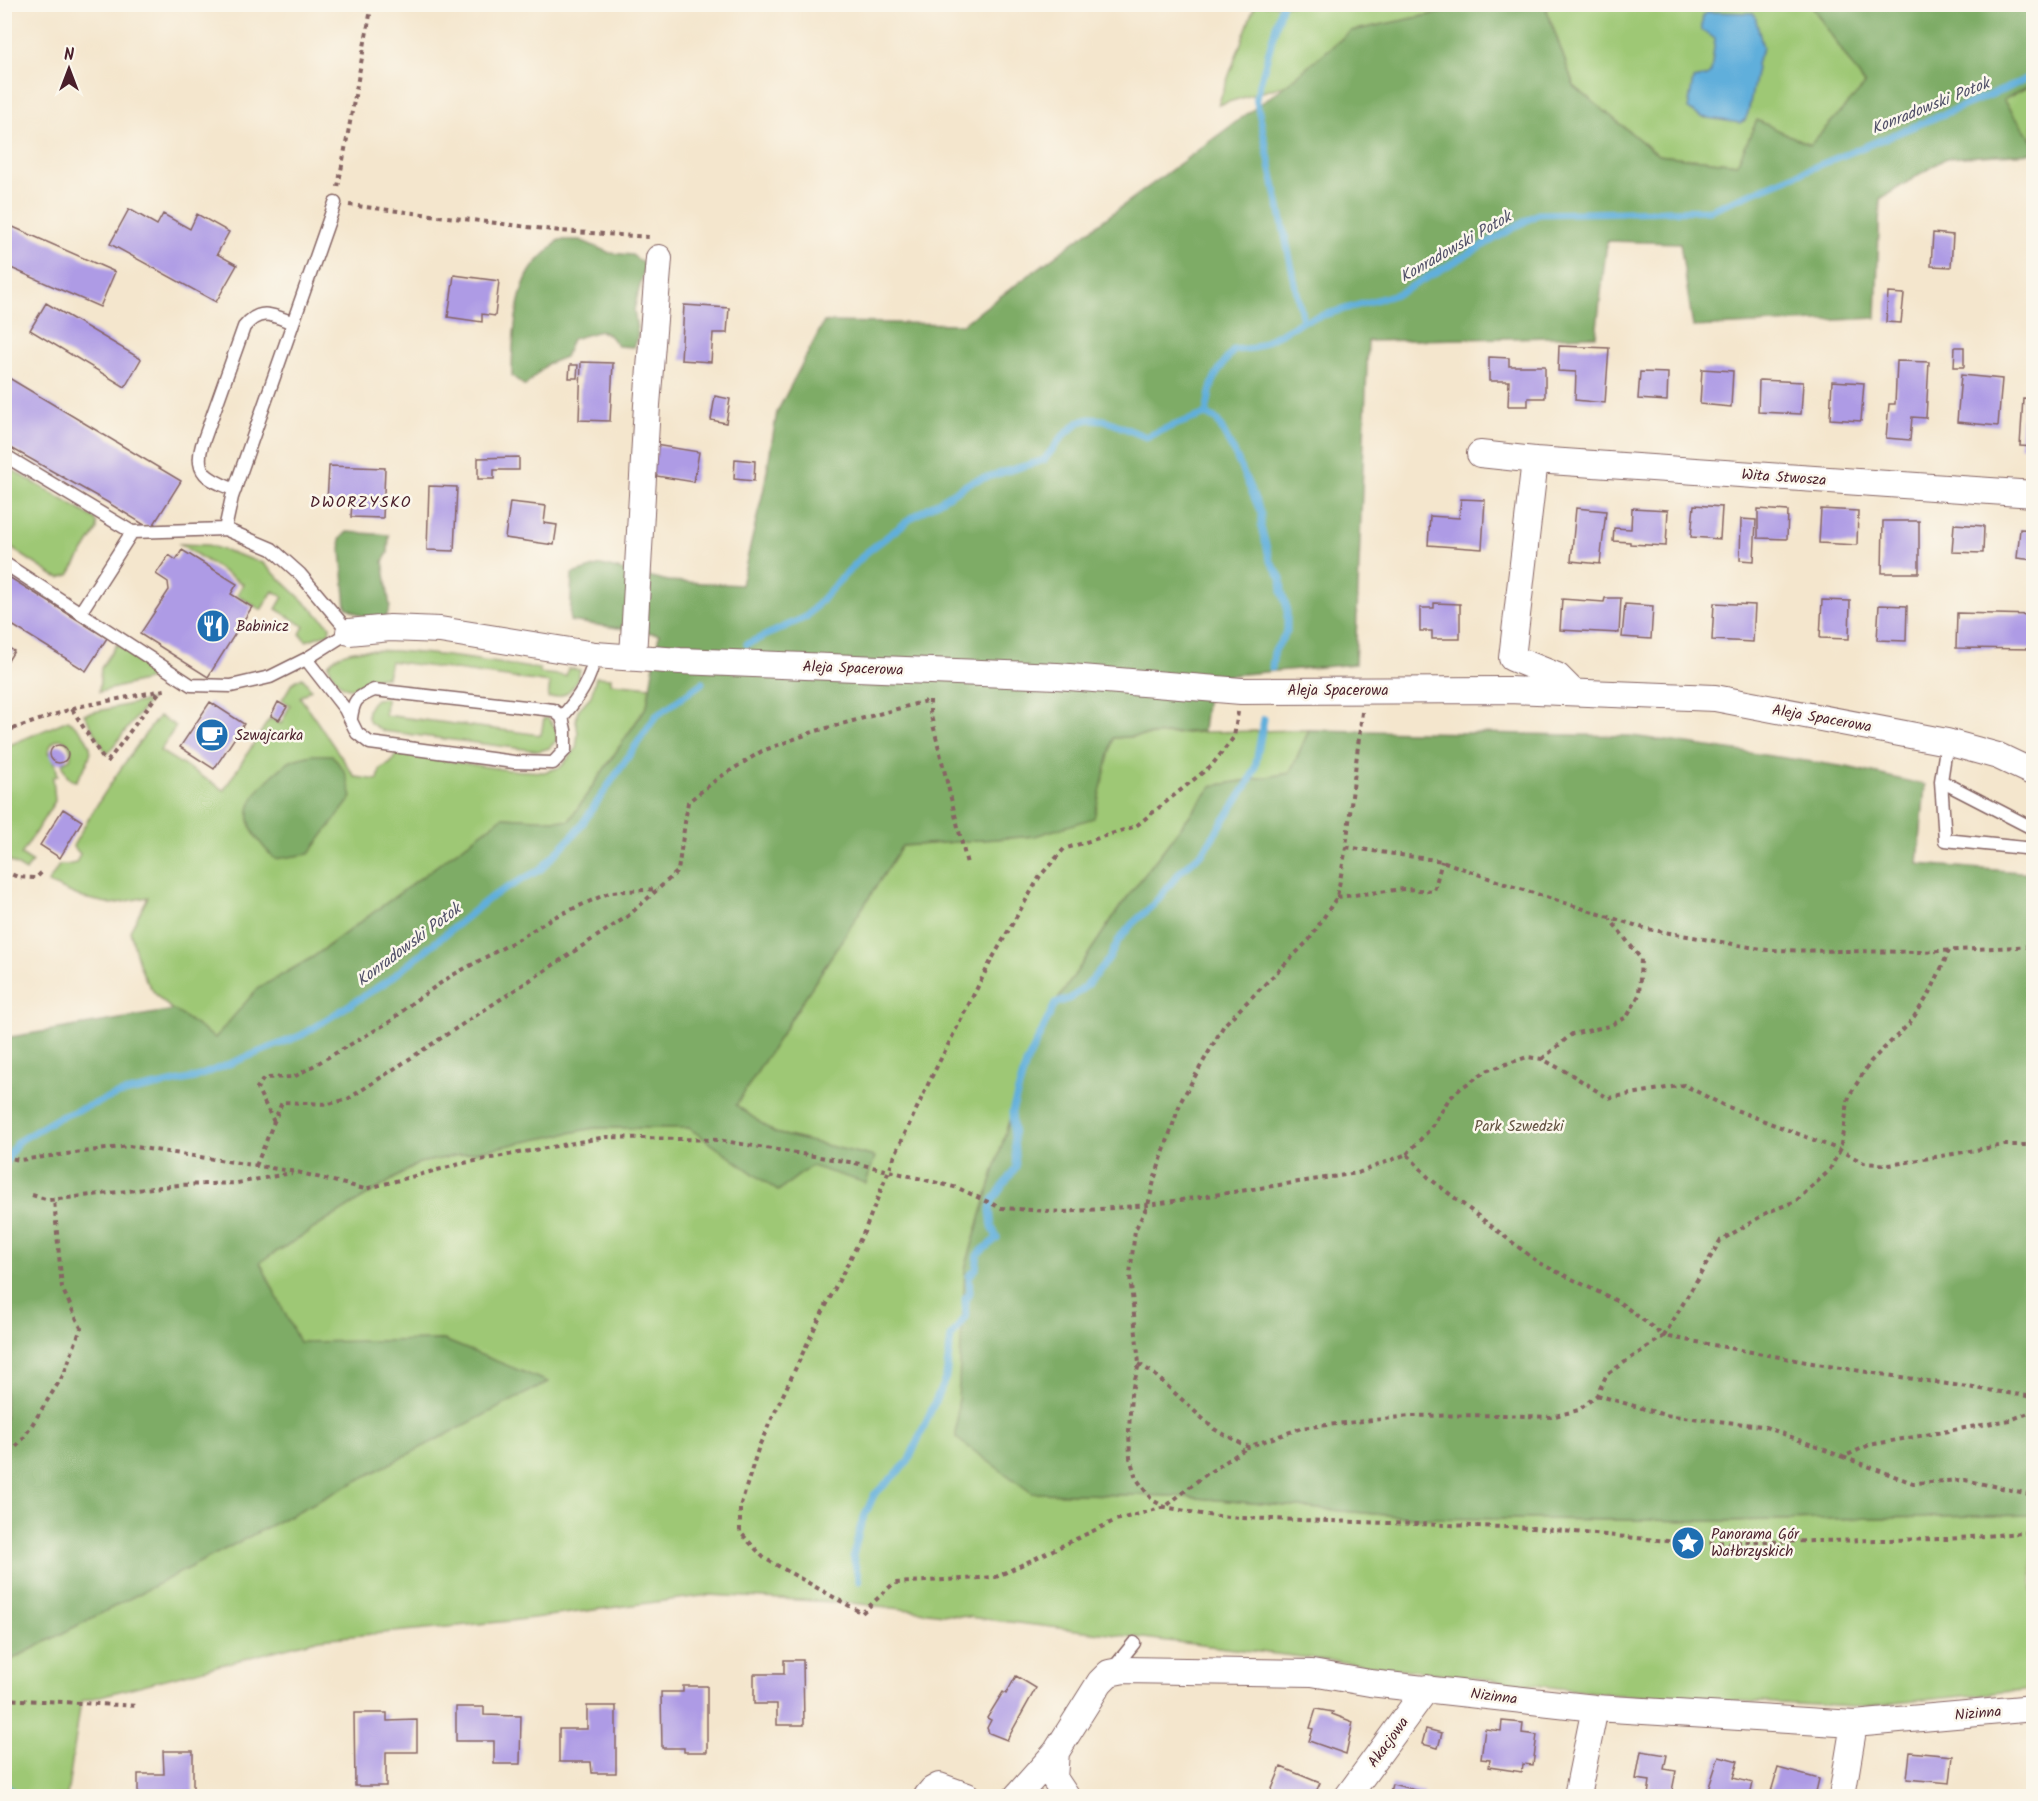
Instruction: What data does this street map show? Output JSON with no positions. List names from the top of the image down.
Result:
{
  "streets": {
    "street": [
      "Wita Stwosza",
      "Aleja Spacerowa",
      "Nizinna",
      "Akacjowa"
    ]
  },
  "crossings": [
    ["Nizinna", "Akacjowa"]
  ],
  "districts": ["DWORZYSKO"],
  "water": ["Konradowski Potok"],
  "parks": ["Park Szwedzki"],
  "places": {
    "restaurant": ["Babinicz"],
    "cafe": ["Szwajcarka"],
    "place": ["Panorama Gór Wałbrzyskich"]
  },
  "north": "top"
}
